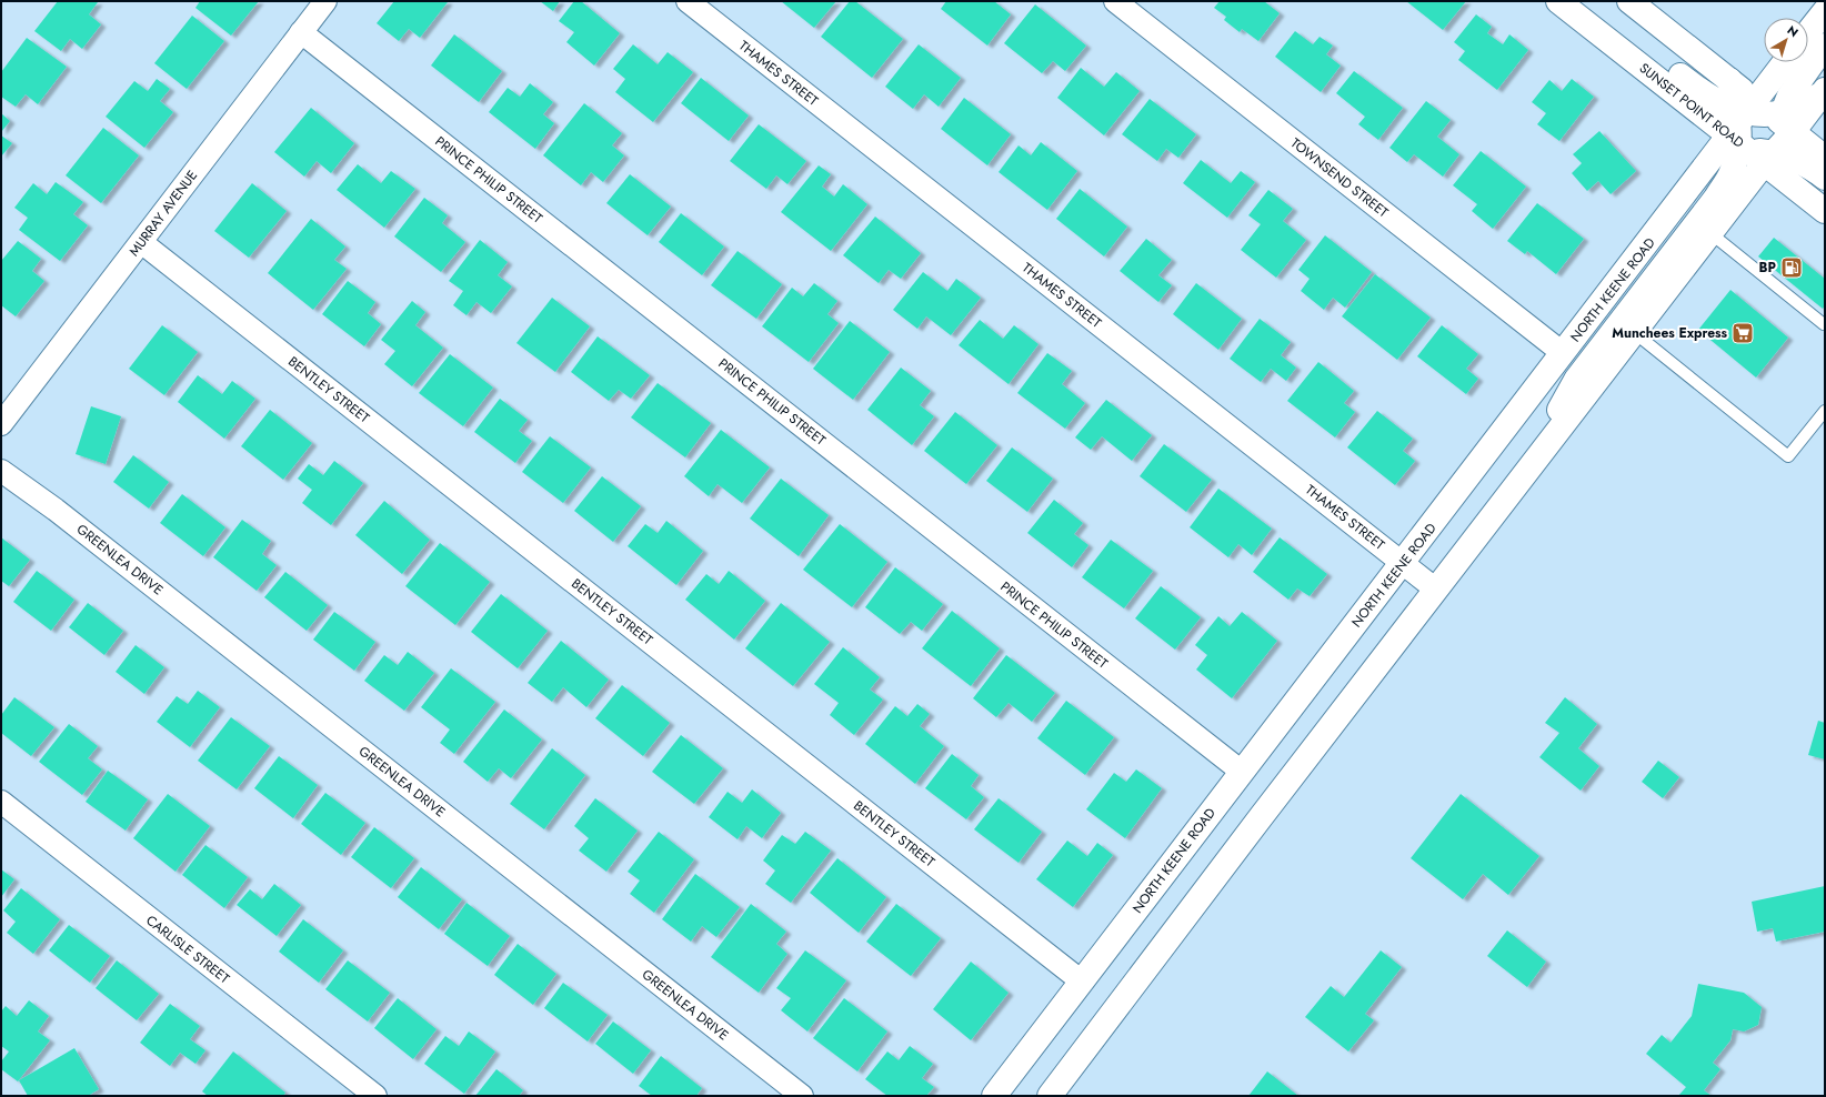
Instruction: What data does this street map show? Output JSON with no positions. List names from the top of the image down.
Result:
{
  "streets": {
    "main road": ["SUNSET POINT ROAD", "NORTH KEENE ROAD"],
    "street": [
      "THAMES STREET",
      "TOWNSEND STREET",
      "PRINCE PHILIP STREET",
      "MURRAY AVENUE",
      "BENTLEY STREET",
      "GREENLEA DRIVE",
      "CARLISLE STREET"
    ]
  },
  "crossings": [
    ["THAMES STREET", "NORTH KEENE ROAD"],
    ["SUNSET POINT ROAD", "NORTH KEENE ROAD"],
    ["TOWNSEND STREET", "NORTH KEENE ROAD"],
    ["PRINCE PHILIP STREET", "MURRAY AVENUE"],
    ["PRINCE PHILIP STREET", "NORTH KEENE ROAD"],
    ["MURRAY AVENUE", "BENTLEY STREET"],
    ["NORTH KEENE ROAD", "BENTLEY STREET"]
  ],
  "places": {
    "fuel station": ["BP"],
    "supermarket": ["Munchees Express"]
  },
  "north": "top right"
}
